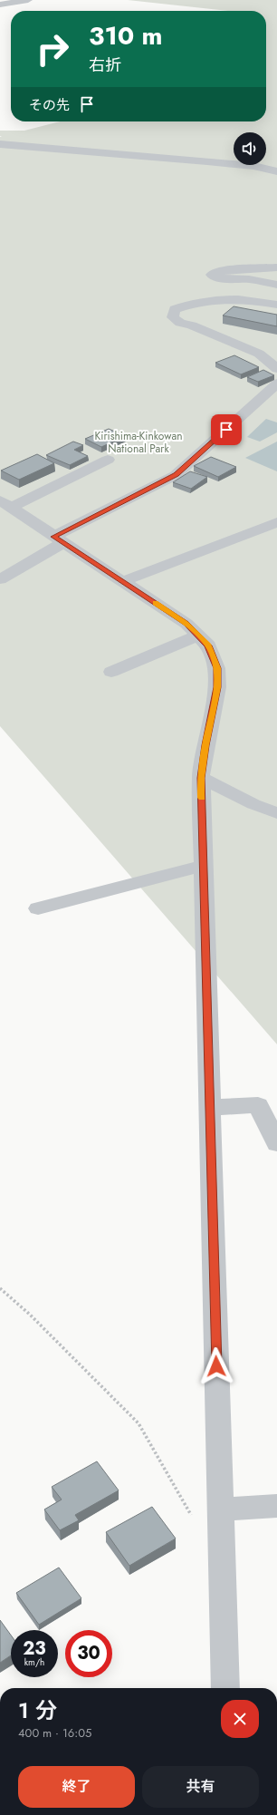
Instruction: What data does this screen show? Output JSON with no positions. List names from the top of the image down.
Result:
{
  "parks": ["Kirishima-Kinkowan National Park"],
  "page": {
    "turn": ["310 m", "右折"],
    "then": "その先",
    "speed": "23 km/h",
    "limit": "30",
    "heading": ["1 分", "400 m · 16:05"],
    "buttons": ["終了", "共有"]
  }
}
